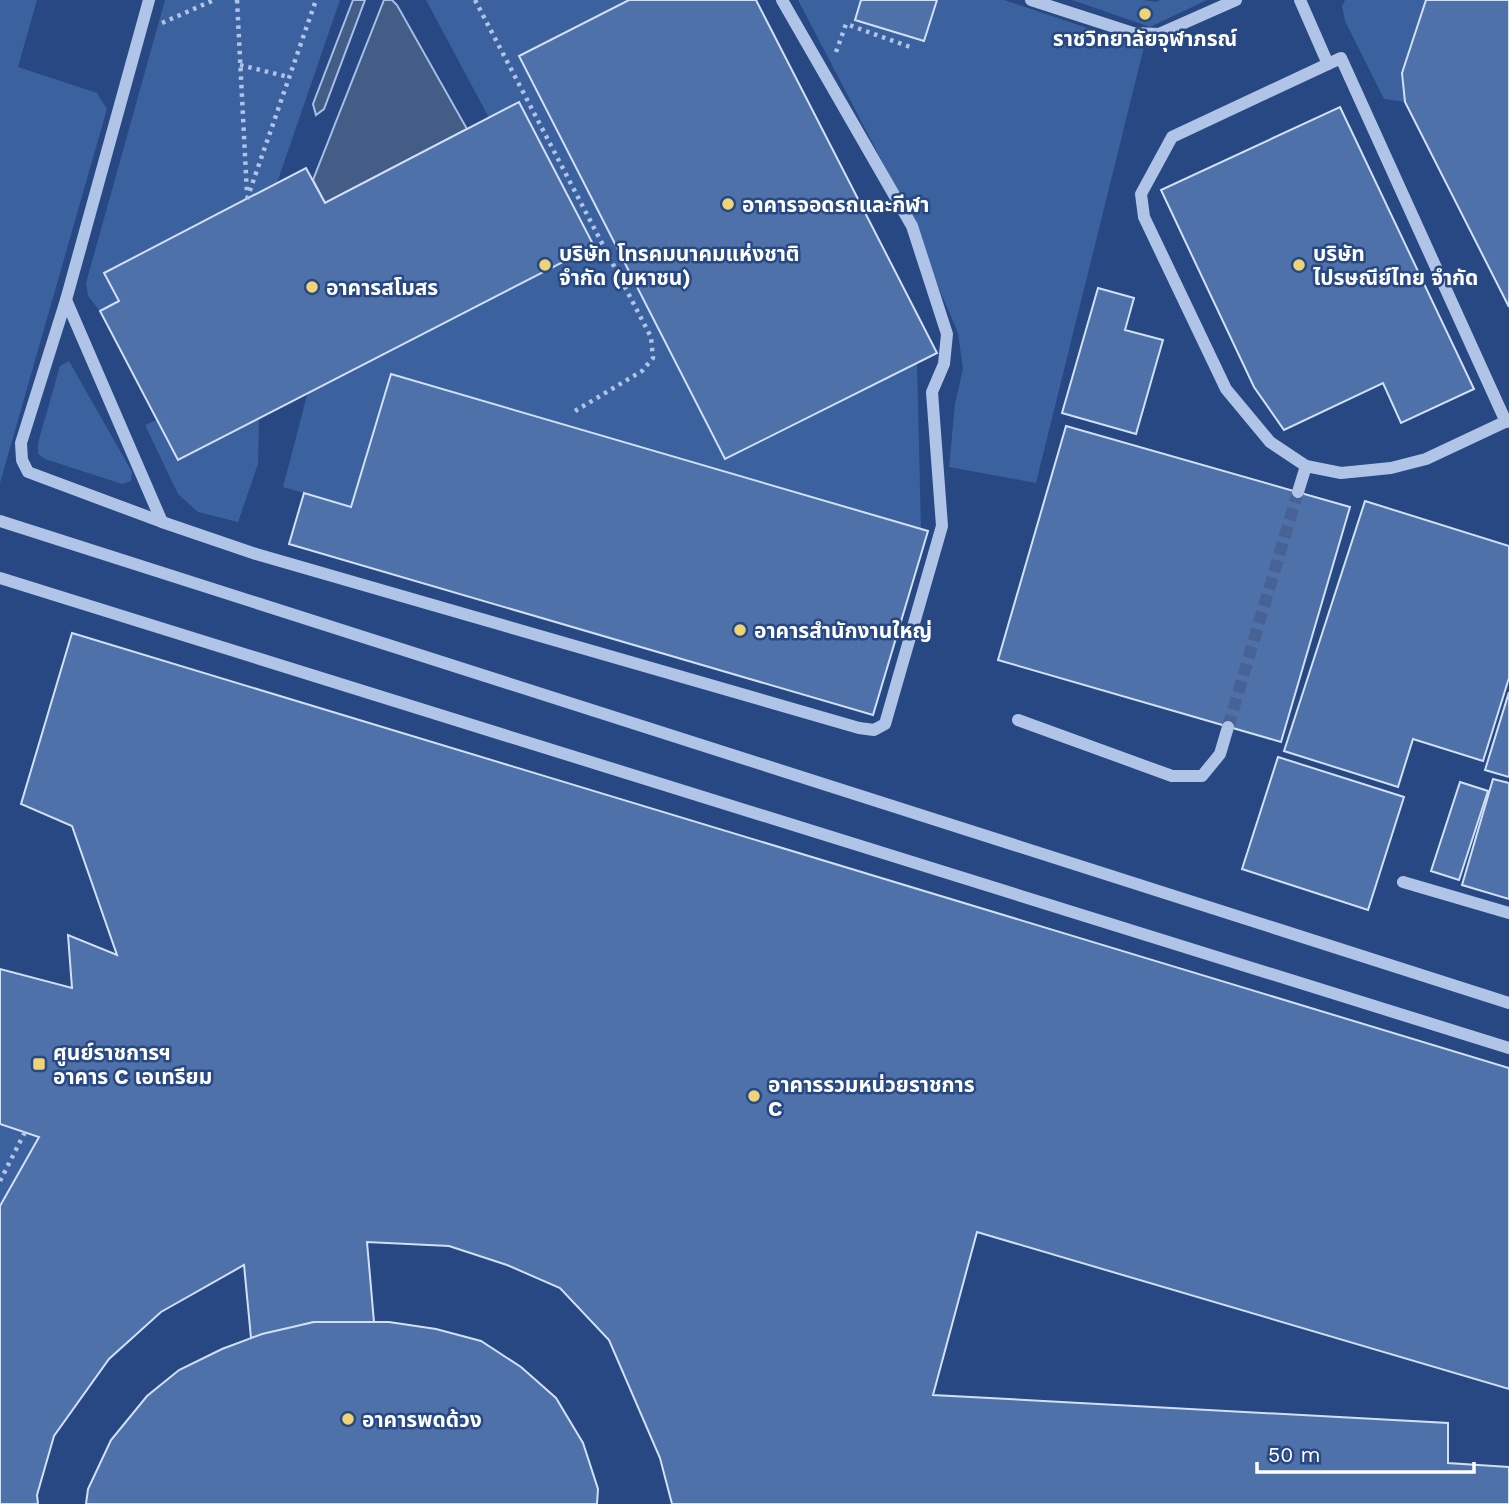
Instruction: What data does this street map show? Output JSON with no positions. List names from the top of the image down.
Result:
{
  "places": {
    "other": [
      "ราชวิทยาลัยจุฬาภรณ์",
      "อาคารจอดรถและกีฬา",
      "บริษัท โทรคมนาคมแห่งชาติ จำกัด (มหาชน)",
      "บริษัท ไปรษณีย์ไทย จำกัด",
      "อาคารสโมสร",
      "อาคารสำนักงานใหญ่",
      "อาคารรวมหน่วยราชการ C",
      "อาคารพดด้วง"
    ],
    "transit": ["ศูนย์ราชการฯ อาคาร C เอเทรียม"]
  },
  "scale_bar": "50 m"
}
